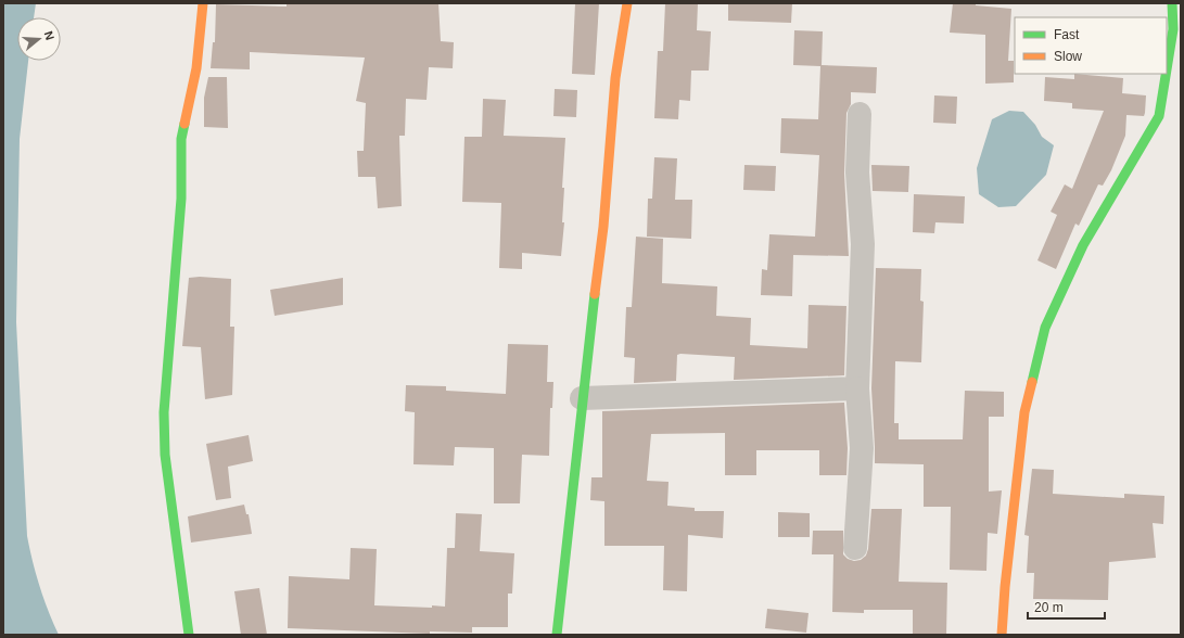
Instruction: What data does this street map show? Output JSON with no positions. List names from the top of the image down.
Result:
{
  "legend": ["Fast", "Slow"],
  "scale_bar": "20 m",
  "north": "right"
}
